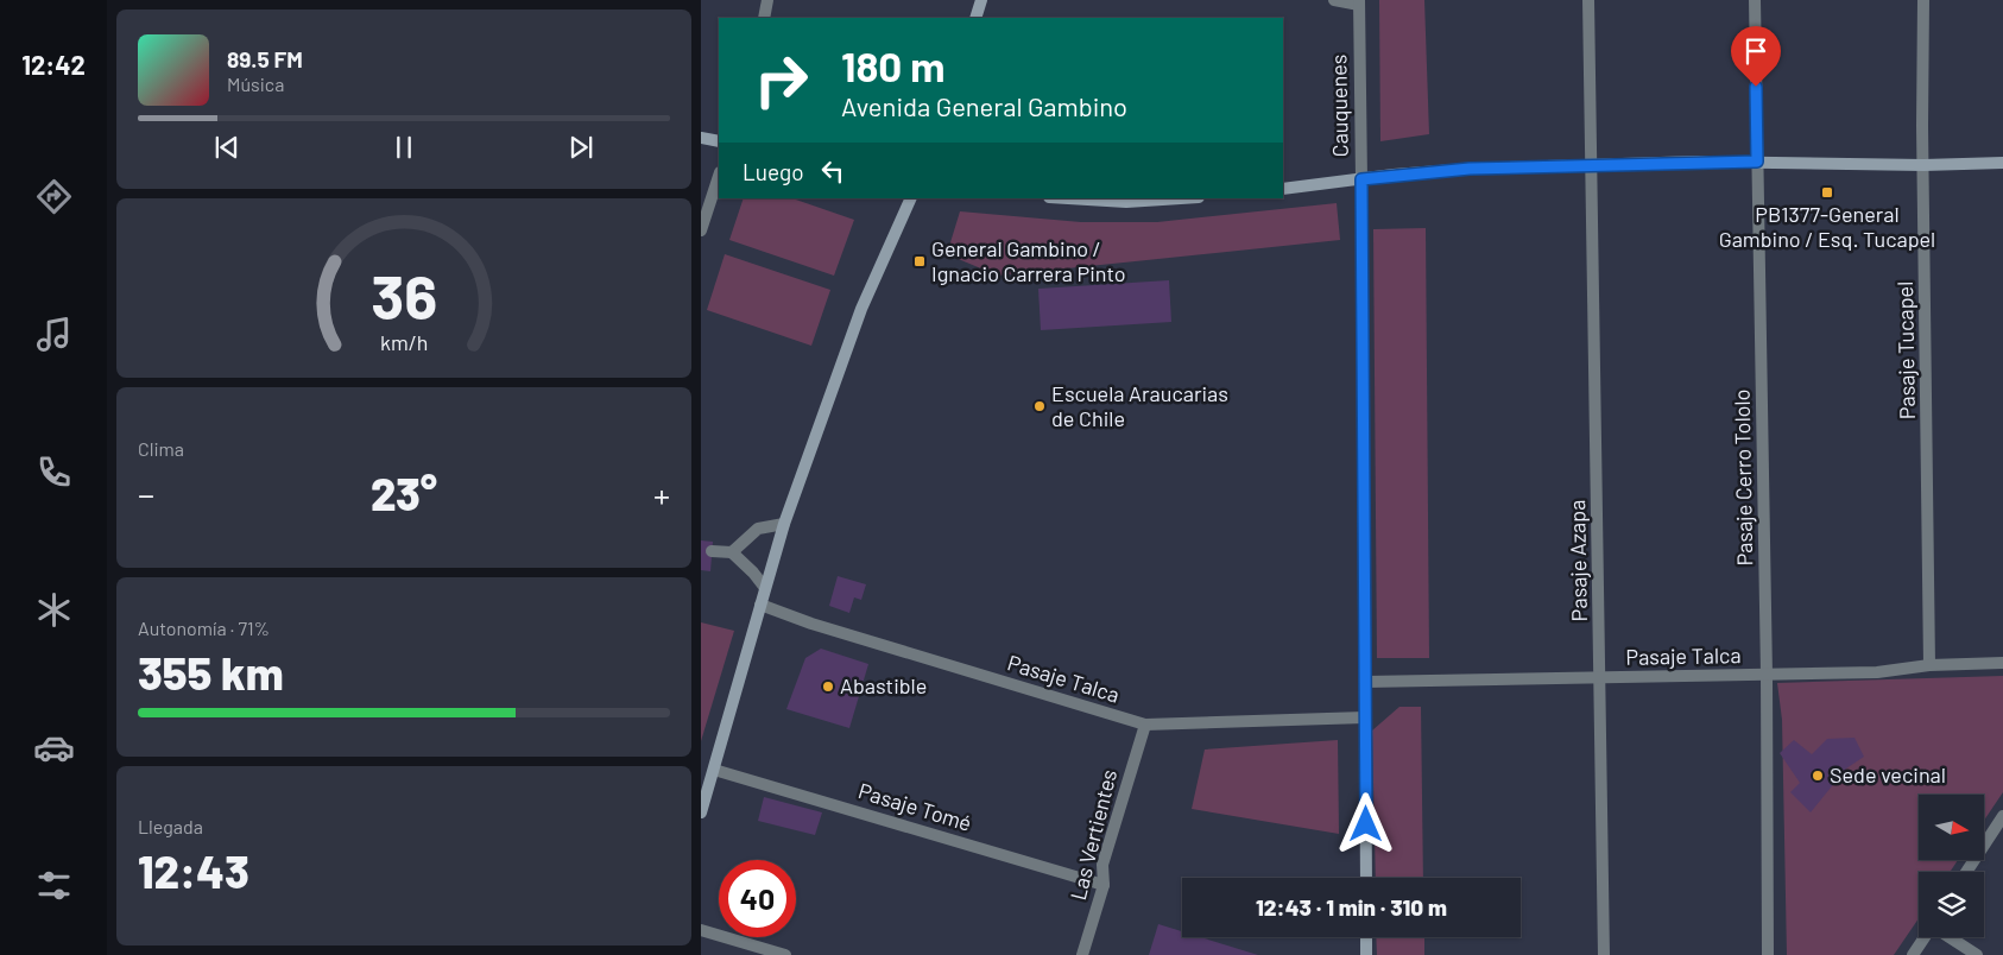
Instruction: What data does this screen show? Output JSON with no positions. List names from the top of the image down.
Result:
{
  "streets": {
    "street": [
      "Cauquenes",
      "Pasaje Tucapel",
      "Pasaje Cerro Tololo",
      "Pasaje Azapa",
      "Pasaje Talca",
      "Pasaje Tomé",
      "Las Vertientes"
    ]
  },
  "crossings": [
    ["Cauquenes", "Pasaje Talca"],
    ["Pasaje Tucapel", "Pasaje Talca"],
    ["Pasaje Cerro Tololo", "Pasaje Talca"],
    ["Pasaje Azapa", "Pasaje Talca"],
    ["Pasaje Talca", "Las Vertientes"],
    ["Pasaje Tomé", "Las Vertientes"]
  ],
  "places": {
    "transit": ["PB1377-General Gambino / Esq. Tucapel", "General Gambino / Ignacio Carrera Pinto"],
    "other": ["Escuela Araucarias de Chile", "Abastible", "Sede vecinal"]
  },
  "north": "right",
  "page": {
    "tabs": "12:42",
    "turn": ["180 m", "Avenida General Gambino"],
    "song": ["89.5 FM", "Música"],
    "then": "Luego",
    "tile": [
      "Clima",
      ["Autonomía · 71%", "355 km"],
      ["Llegada", "12:43"]
    ],
    "heat": ["−", "23°", "+"],
    "limit": "40",
    "trip": "12:43 · 1 min · 310 m",
    "gauge": ["36", "km/h"]
  }
}
